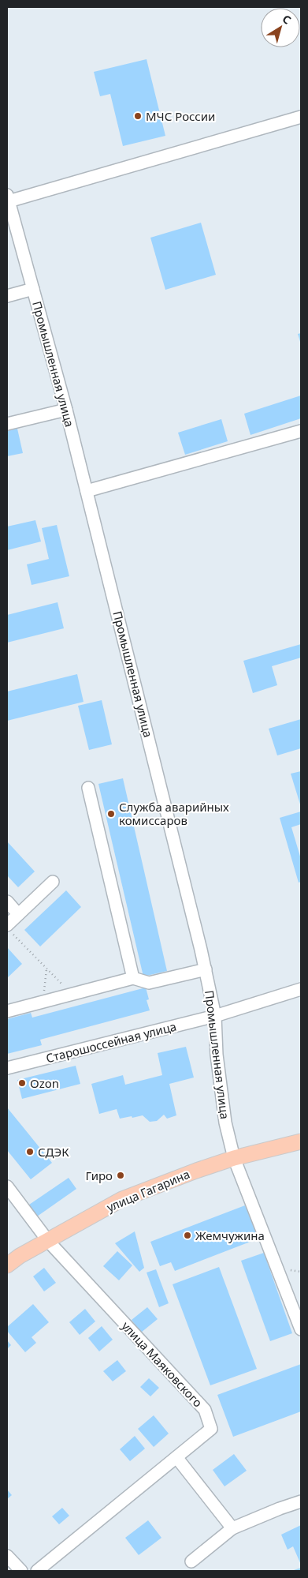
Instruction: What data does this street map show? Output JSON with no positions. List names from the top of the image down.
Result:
{
  "streets": {
    "main road": ["улица Гагарина"],
    "street": ["Промышленная улица", "Старошоссейная улица", "улица Маяковского"]
  },
  "crossings": [
    ["Промышленная улица", "Старошоссейная улица"],
    ["Промышленная улица", "улица Гагарина"],
    ["улица Гагарина", "улица Маяковского"]
  ],
  "places": [
    "МЧС России",
    "Служба аварийных комиссаров",
    "Ozon",
    "СДЭК",
    "Гиро",
    "Жемчужина"
  ],
  "north": "top right"
}
